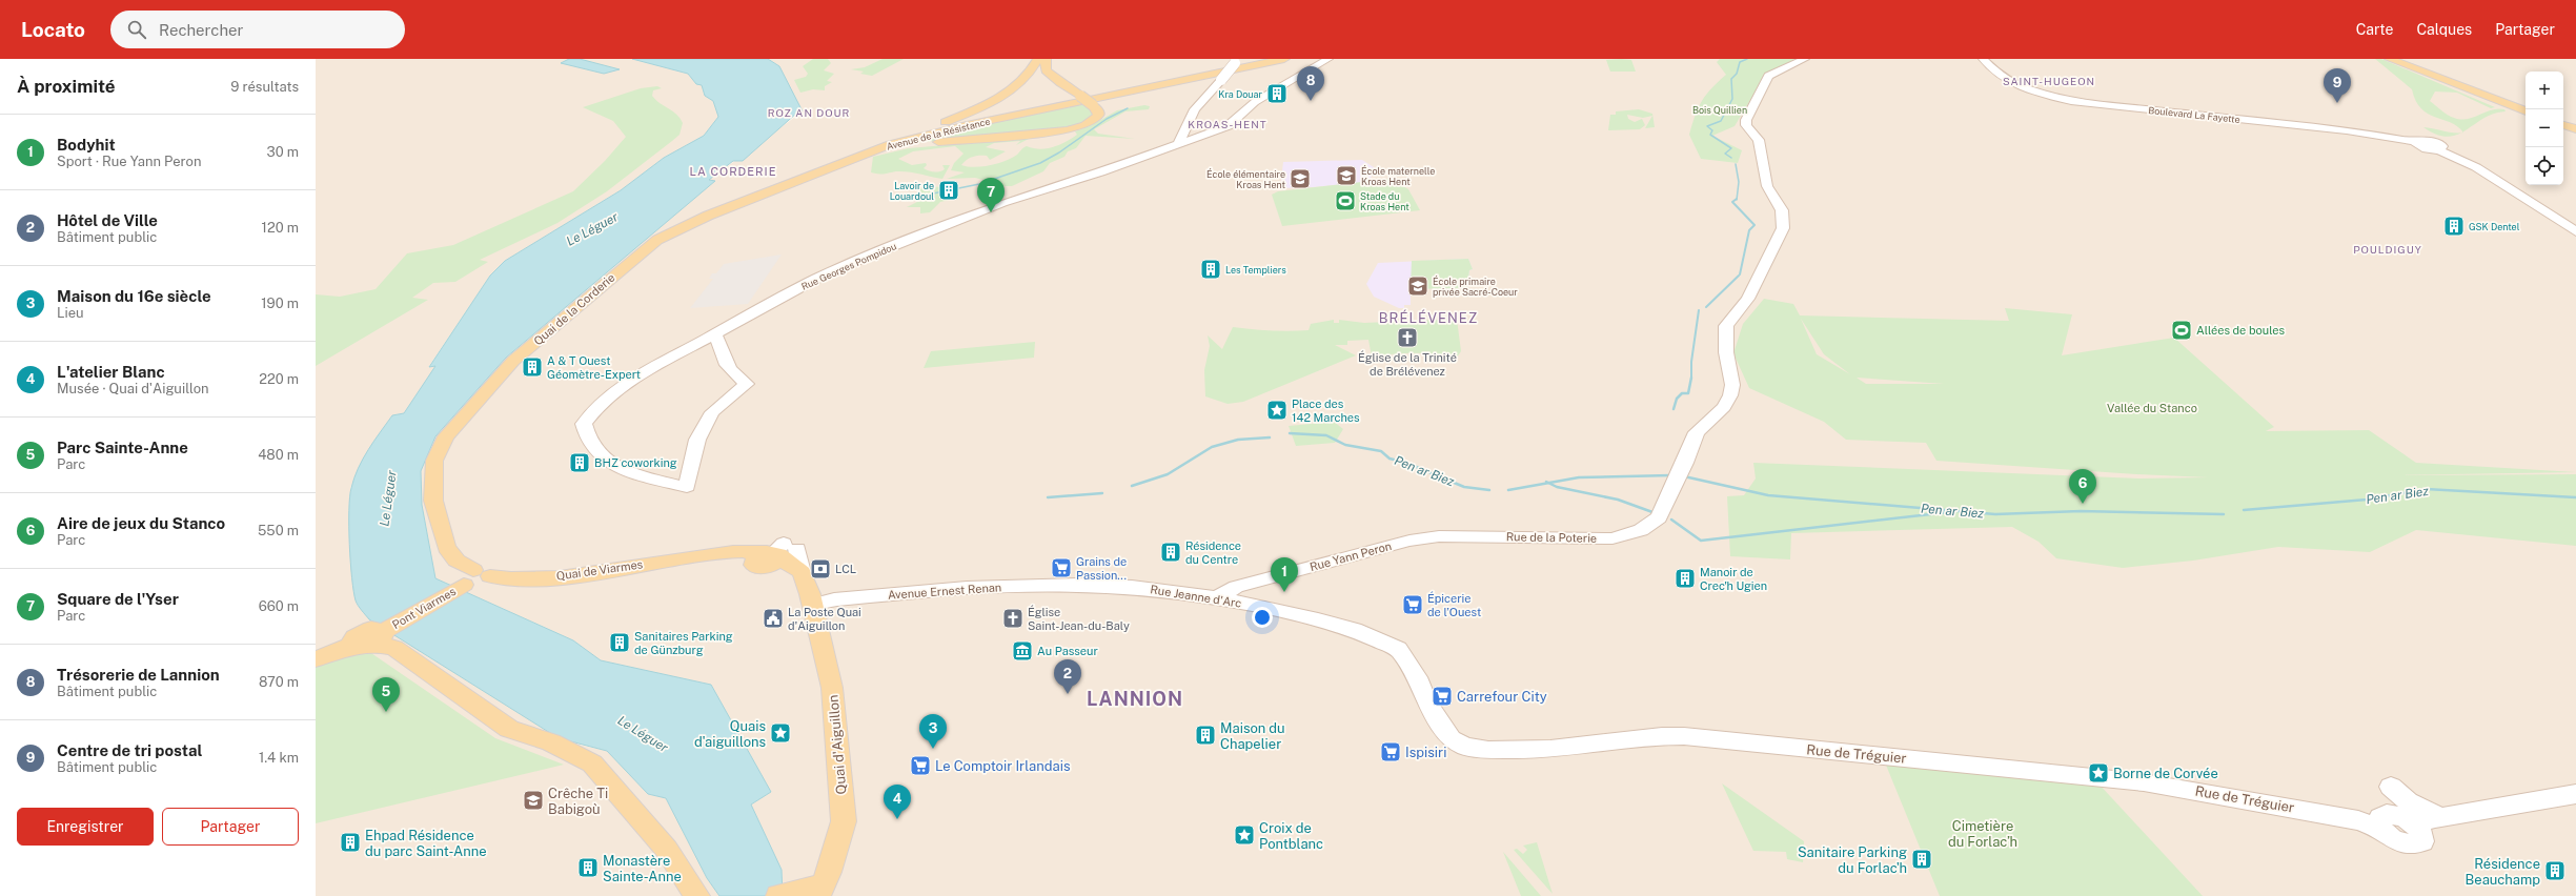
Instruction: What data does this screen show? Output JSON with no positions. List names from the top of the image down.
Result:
{
  "streets": {
    "main road": [
      "Boulevard La Fayette",
      "Avenue de la Résistance",
      "Rue Georges Pompidou",
      "Quai de la Corderie",
      "Rue de la Poterie",
      "Rue Yann Peron",
      "Quai de Viarmes",
      "Avenue Ernest Renan",
      "Rue Jeanne d'Arc",
      "Pont Viarmes",
      "Quai d'Aiguillon",
      "Rue de Tréguier"
    ]
  },
  "crossings": [
    ["Avenue de la Résistance", "Quai de la Corderie"],
    ["Quai de la Corderie", "Quai de Viarmes"],
    ["Quai de la Corderie", "Pont Viarmes"],
    ["Rue de la Poterie", "Rue Yann Peron"],
    ["Rue Yann Peron", "Rue Jeanne d'Arc"],
    ["Quai de Viarmes", "Pont Viarmes"],
    ["Quai de Viarmes", "Quai d'Aiguillon"],
    ["Avenue Ernest Renan", "Rue Jeanne d'Arc"],
    ["Avenue Ernest Renan", "Quai d'Aiguillon"],
    ["Rue Jeanne d'Arc", "Rue de Tréguier"]
  ],
  "districts": [
    "SAINT-HUGEON",
    "ROZ AN DOUR",
    "KROAS-HENT",
    "LA CORDERIE",
    "POULDIGUY",
    "BRÉLÉVENEZ",
    "LANNION"
  ],
  "water": ["Le Léguer", "Pen ar Biez"],
  "parks": ["Bois Quillien", "Vallée du Stanco", "Cimetière du Forlac’h"],
  "places": {
    "building": [
      "Kra Douar",
      "Lavoir de Louardoul",
      "GSK Dentel",
      "Les Templiers",
      "A & T Ouest Géomètre-Expert",
      "BHZ coworking",
      "Résidence du Centre",
      "Manoir de Crec'h Ugien",
      "Sanitaires Parking de Günzburg",
      "Maison du Chapelier",
      "Ehpad Résidence du parc Saint-Anne",
      "Sanitaire Parking du Forlac'h",
      "Monastère Sainte-Anne",
      "Résidence Beauchamp"
    ],
    "school or university": [
      "École maternelle Kroas Hent",
      "École élémentaire Kroas Hent",
      "École primaire privée Sacré-Coeur",
      "Crêche Ti Babigoù"
    ],
    "sports": ["Stade du Kroas Hent", "Allées de boules"],
    "church": ["Église de la Trinité de Brélévenez", "Église Saint-Jean-du-Baly"],
    "place": [
      "Place des 142 Marches",
      "Quais d'aiguillons",
      "Borne de Corvée",
      "Croix de Pontblanc"
    ],
    "supermarket": [
      "Grains de Passion...",
      "Épicerie de l’Ouest",
      "Carrefour City",
      "Ispisiri",
      "Le Comptoir Irlandais"
    ],
    "bank": ["LCL"],
    "public building": ["La Poste Quai d'Aiguillon"],
    "museum": ["Au Passeur"]
  },
  "page": {
    "header": "Locato",
    "search": "Rechercher",
    "nav": ["Carte", "Calques", "Partager"],
    "heading": ["À proximité", "9 résultats"],
    "pins": [
      "8",
      "9",
      "7",
      "6",
      "1",
      "2",
      "5",
      "3",
      "4"
    ],
    "map_buttons": ["+", "−"],
    "list": [
      {
        "mark": "1",
        "name": "Bodyhit",
        "note": "Sport · Rue Yann Peron",
        "value": "30 m"
      },
      {
        "mark": "2",
        "name": "Hôtel de Ville",
        "note": "Bâtiment public",
        "value": "120 m"
      },
      {
        "mark": "3",
        "name": "Maison du 16e siècle",
        "note": "Lieu",
        "value": "190 m"
      },
      {
        "mark": "4",
        "name": "L'atelier Blanc",
        "note": "Musée · Quai d'Aiguillon",
        "value": "220 m"
      },
      {
        "mark": "5",
        "name": "Parc Sainte-Anne",
        "note": "Parc",
        "value": "480 m"
      },
      {
        "mark": "6",
        "name": "Aire de jeux du Stanco",
        "note": "Parc",
        "value": "550 m"
      },
      {
        "mark": "7",
        "name": "Square de l'Yser",
        "note": "Parc",
        "value": "660 m"
      },
      {
        "mark": "8",
        "name": "Trésorerie de Lannion",
        "note": "Bâtiment public",
        "value": "870 m"
      },
      {
        "mark": "9",
        "name": "Centre de tri postal",
        "note": "Bâtiment public",
        "value": "1.4 km"
      }
    ],
    "buttons": ["Enregistrer", "Partager"]
  }
}
